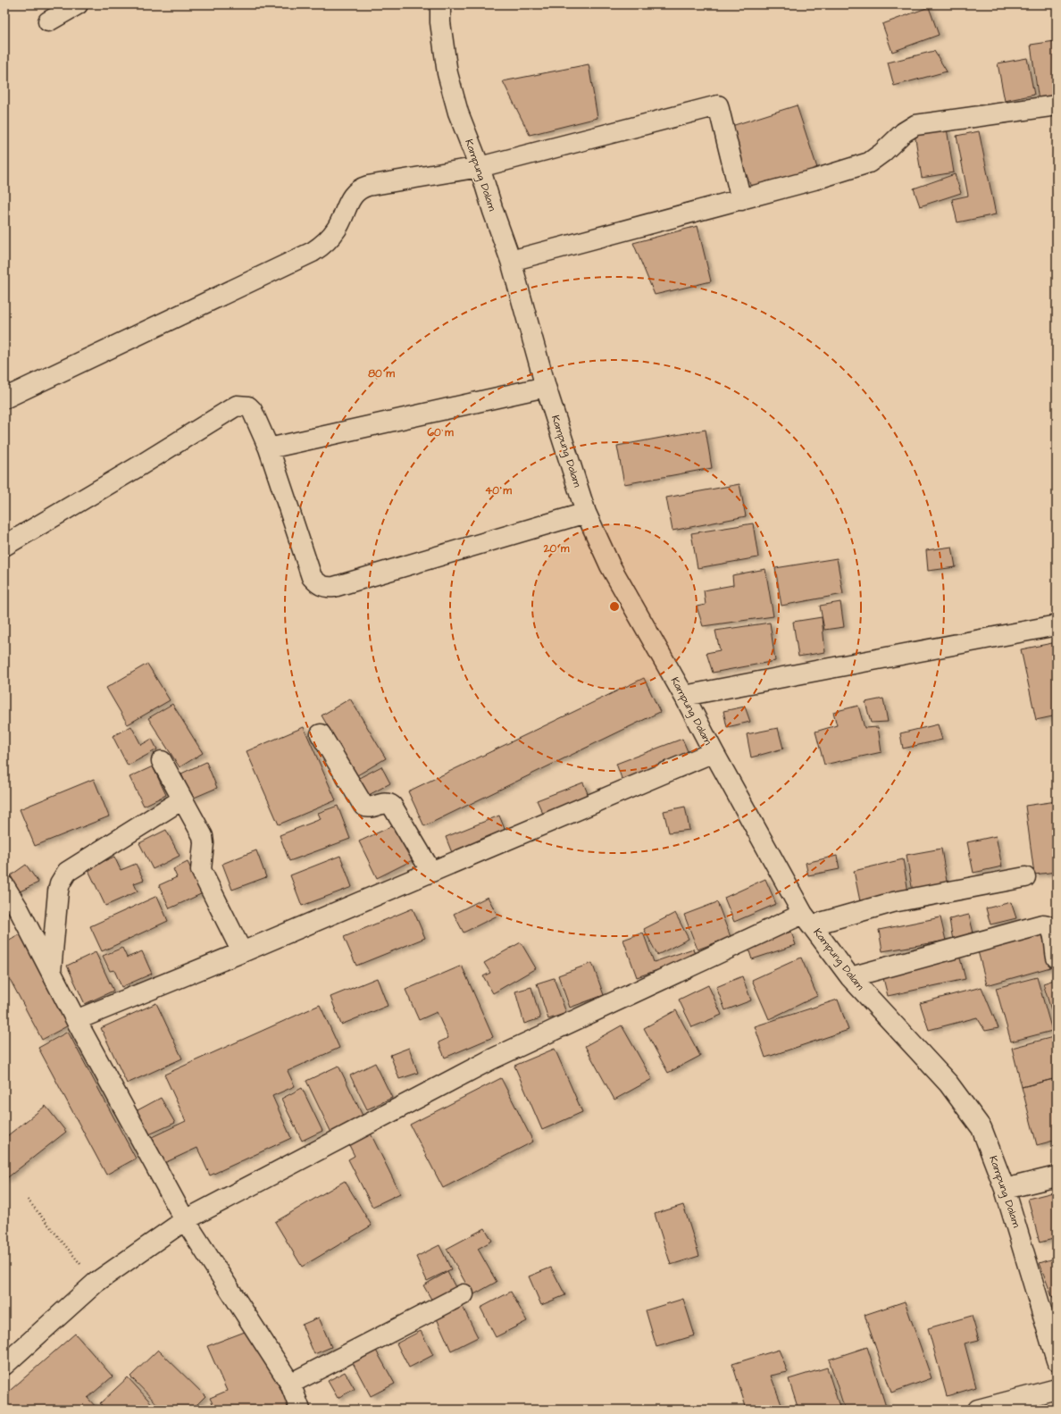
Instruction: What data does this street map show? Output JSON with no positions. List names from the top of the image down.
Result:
{
  "streets": {
    "street": ["Kampung Dalam"]
  },
  "rings": [
    "80 m",
    "60 m",
    "40 m",
    "20 m"
  ]
}
